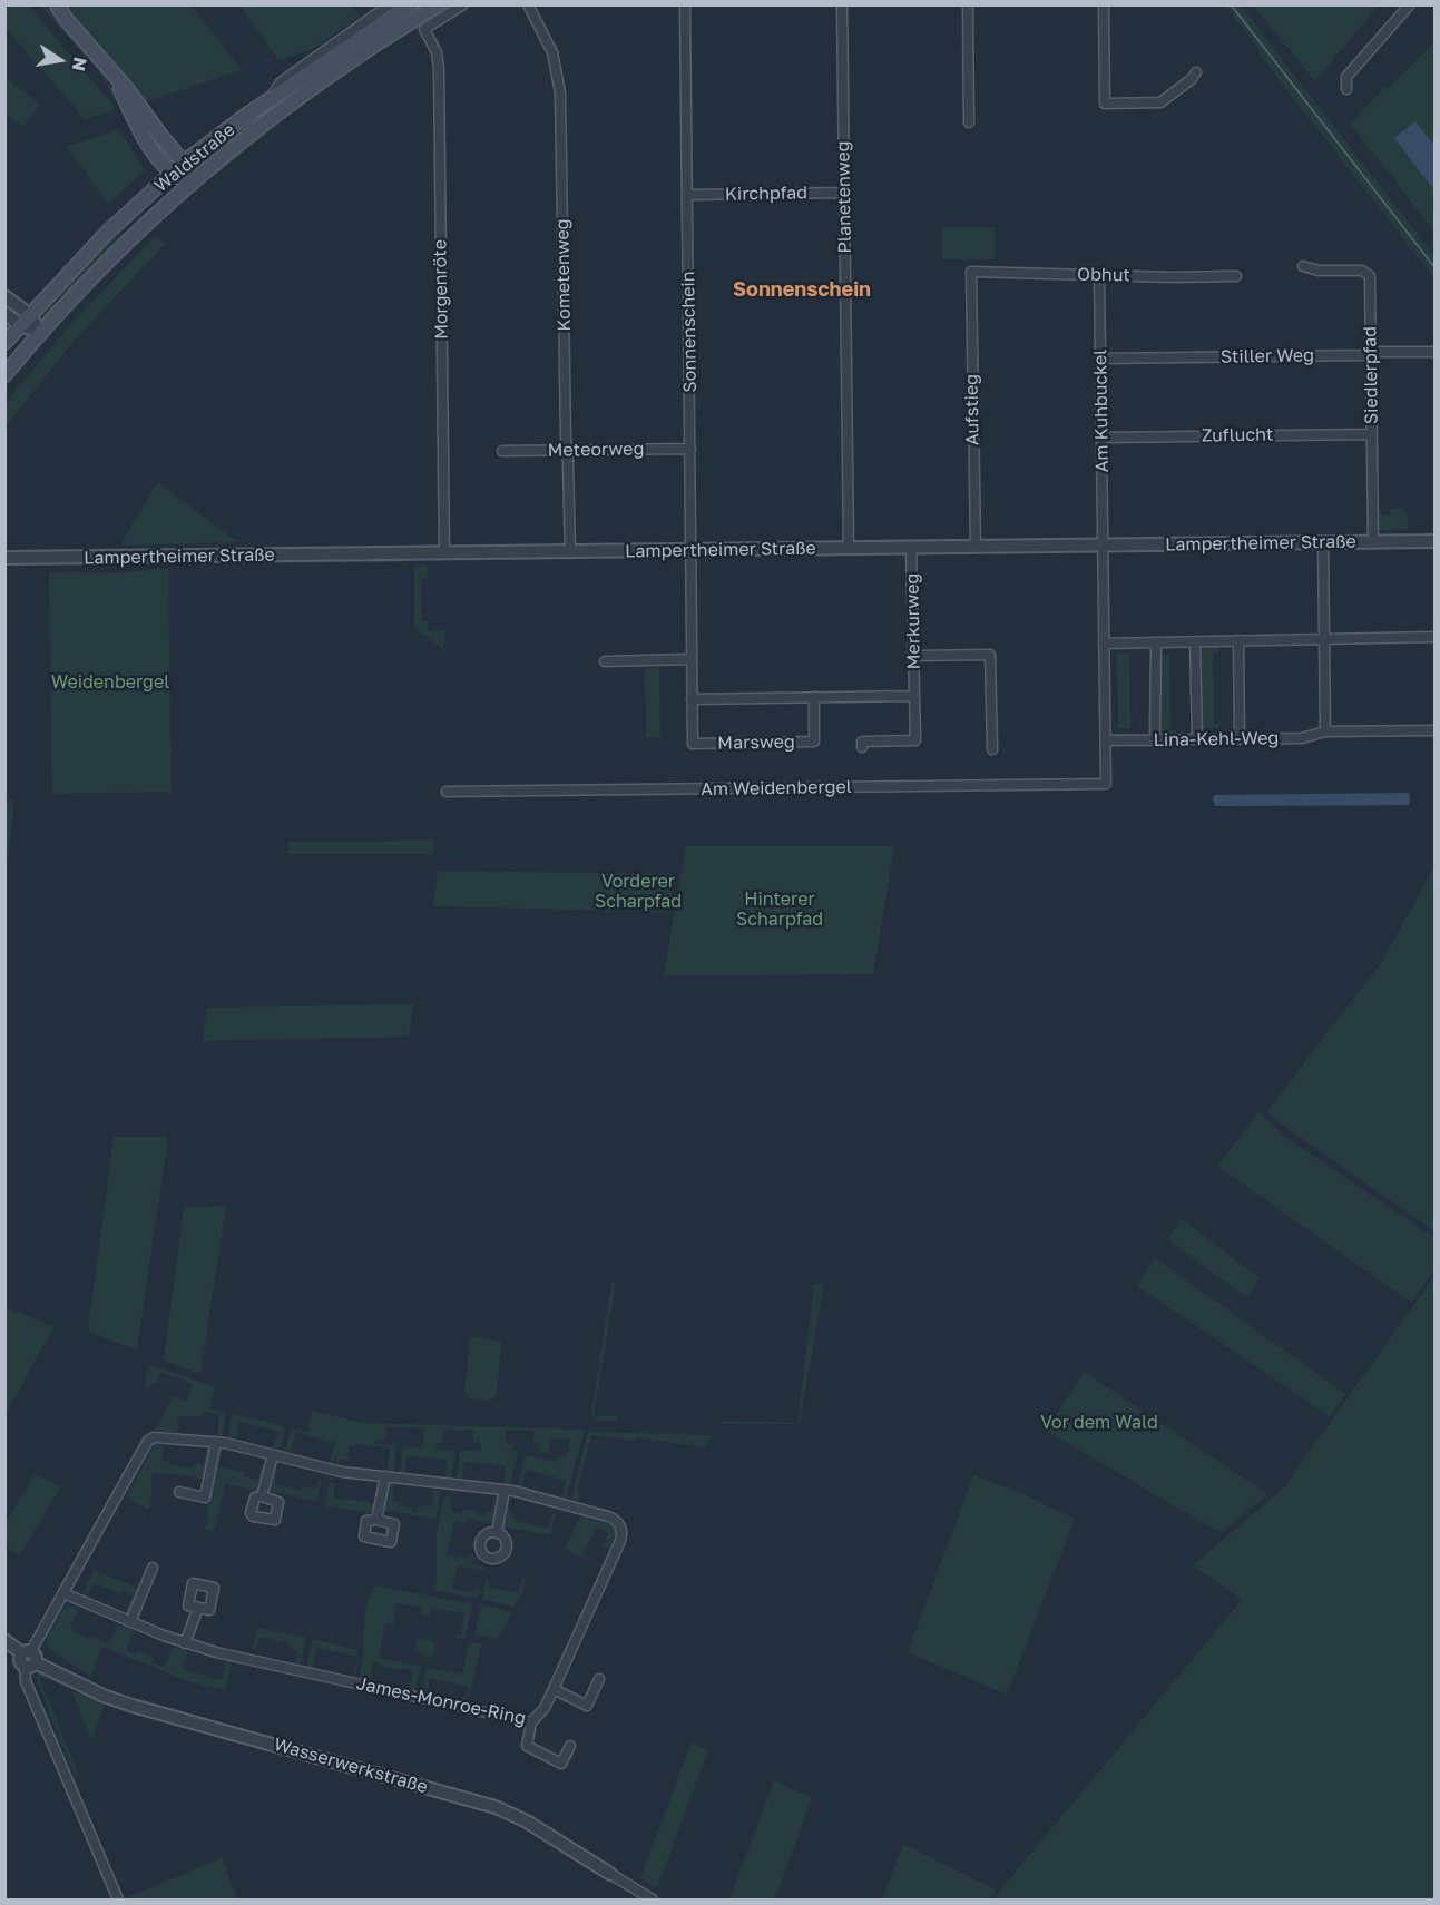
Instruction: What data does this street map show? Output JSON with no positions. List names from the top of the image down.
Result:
{
  "streets": {
    "main road": ["Waldstraße"],
    "street": [
      "Kirchpfad",
      "Planetenweg",
      "Kometenweg",
      "Obhut",
      "Morgenröte",
      "Sonnenschein",
      "Stiller Weg",
      "Siedlerpfad",
      "Aufstieg",
      "Am Kuhbuckel",
      "Zuflucht",
      "Meteorweg",
      "Lampertheimer Straße",
      "Merkurweg",
      "Lina-Kehl-Weg",
      "Marsweg",
      "Am Weidenbergel",
      "James-Monroe-Ring",
      "Wasserwerkstraße"
    ]
  },
  "crossings": [
    ["Kirchpfad", "Planetenweg"],
    ["Kirchpfad", "Sonnenschein"],
    ["Planetenweg", "Lampertheimer Straße"],
    ["Kometenweg", "Meteorweg"],
    ["Kometenweg", "Lampertheimer Straße"],
    ["Obhut", "Aufstieg"],
    ["Obhut", "Am Kuhbuckel"],
    ["Morgenröte", "Lampertheimer Straße"],
    ["Sonnenschein", "Meteorweg"],
    ["Sonnenschein", "Lampertheimer Straße"],
    ["Sonnenschein", "Marsweg"],
    ["Stiller Weg", "Siedlerpfad"],
    ["Stiller Weg", "Am Kuhbuckel"],
    ["Siedlerpfad", "Zuflucht"],
    ["Siedlerpfad", "Lampertheimer Straße"],
    ["Aufstieg", "Lampertheimer Straße"],
    ["Am Kuhbuckel", "Zuflucht"],
    ["Am Kuhbuckel", "Lampertheimer Straße"],
    ["Lampertheimer Straße", "Merkurweg"],
    ["Merkurweg", "Marsweg"],
    ["Lina-Kehl-Weg", "Am Weidenbergel"],
    ["James-Monroe-Ring", "Wasserwerkstraße"]
  ],
  "districts": ["Sonnenschein"],
  "parks": [
    "Weidenbergel",
    "Vorderer Scharpfad",
    "Hinterer Scharpfad",
    "Vor dem Wald"
  ],
  "north": "right"
}
